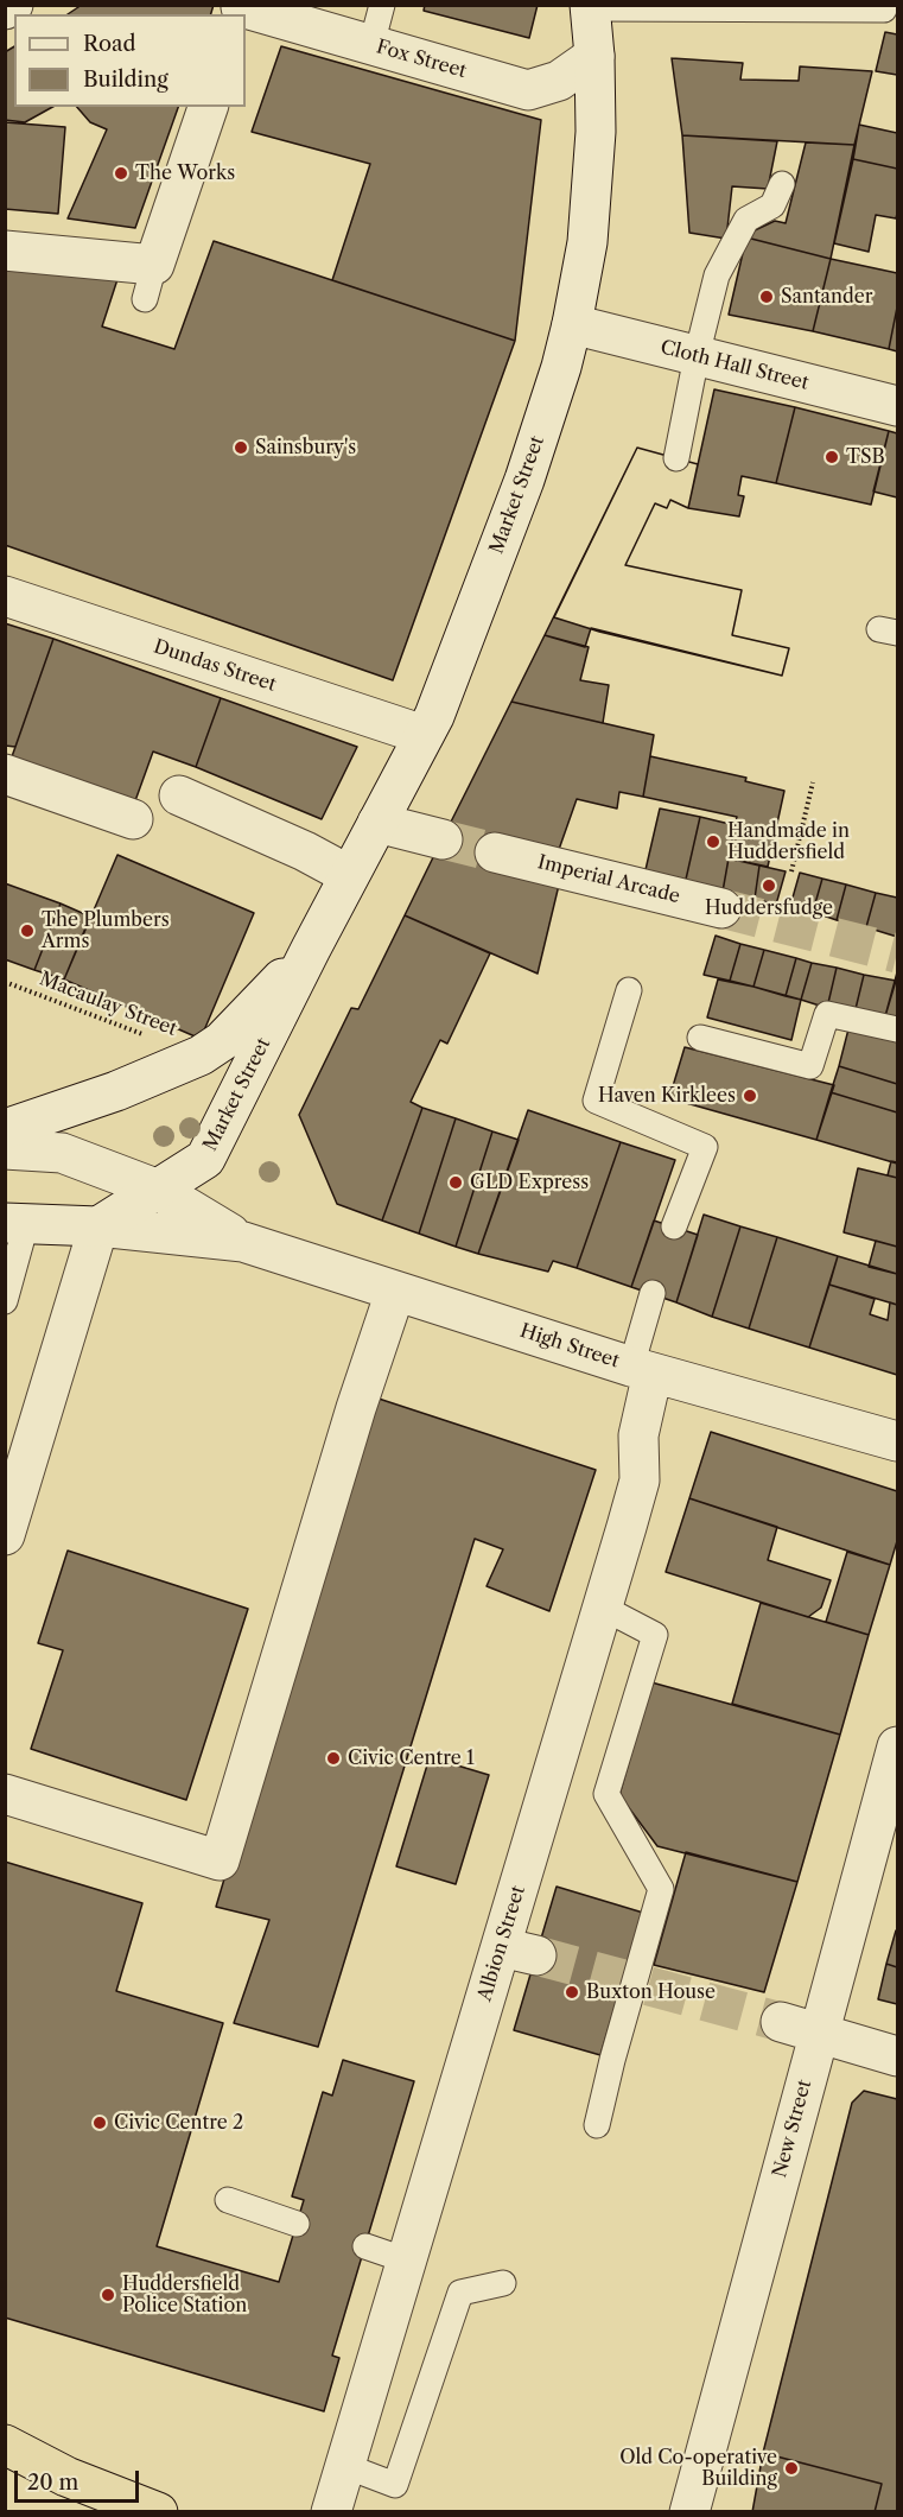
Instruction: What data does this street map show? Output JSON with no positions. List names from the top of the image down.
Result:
{
  "streets": {
    "street": [
      "Fox Street",
      "Cloth Hall Street",
      "Market Street",
      "Dundas Street",
      "Imperial Arcade",
      "High Street",
      "Albion Street",
      "New Street"
    ],
    "path": ["Macaulay Street"]
  },
  "crossings": [
    ["Fox Street", "Market Street"],
    ["Cloth Hall Street", "Market Street"],
    ["Market Street", "Dundas Street"],
    ["Market Street", "Macaulay Street"],
    ["Market Street", "High Street"],
    ["High Street", "Albion Street"]
  ],
  "places": [
    "The Works",
    "Santander",
    "Sainsbury's",
    "TSB",
    "Handmade in Huddersfield",
    "Huddersfudge",
    "The Plumbers Arms",
    "Haven Kirklees",
    "GLD Express",
    "Civic Centre 1",
    "Buxton House",
    "Civic Centre 2",
    "Huddersfield Police Station",
    "Old Co-operative Building"
  ],
  "legend": ["Road", "Building"],
  "scale_bar": "20 m"
}
